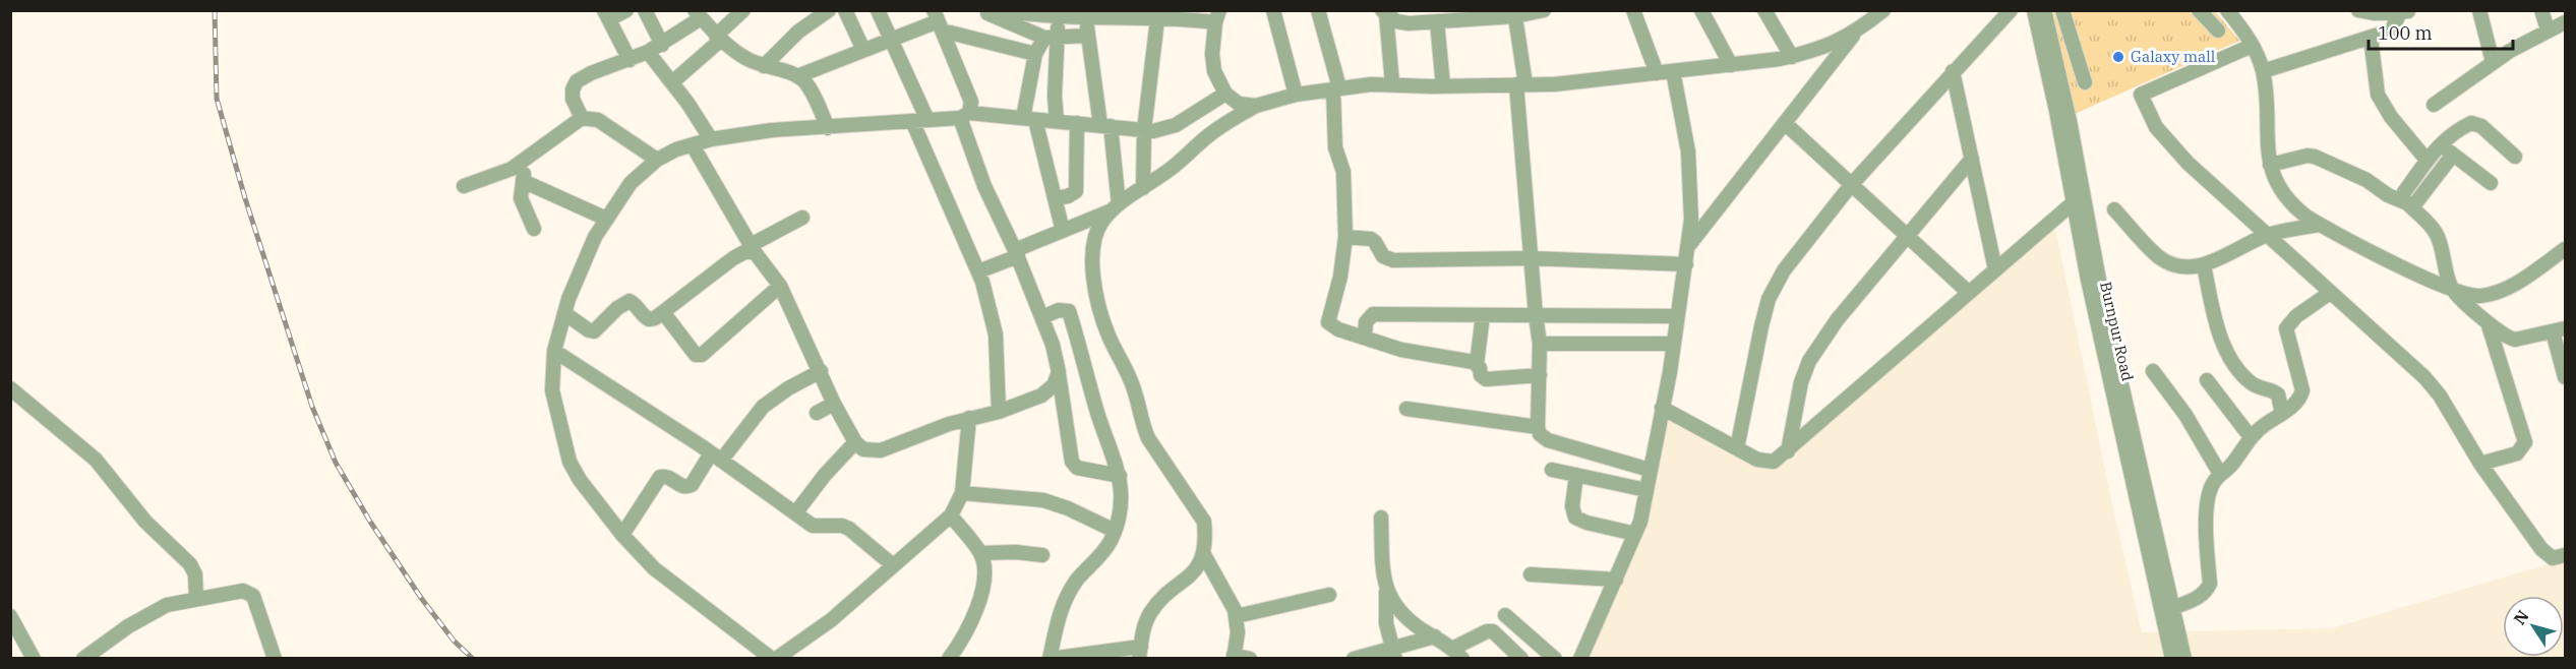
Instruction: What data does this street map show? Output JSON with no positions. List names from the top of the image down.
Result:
{
  "streets": {
    "street": ["Burnpur Road"]
  },
  "places": ["Galaxy mall"],
  "scale_bar": "100 m",
  "north": "top left"
}
